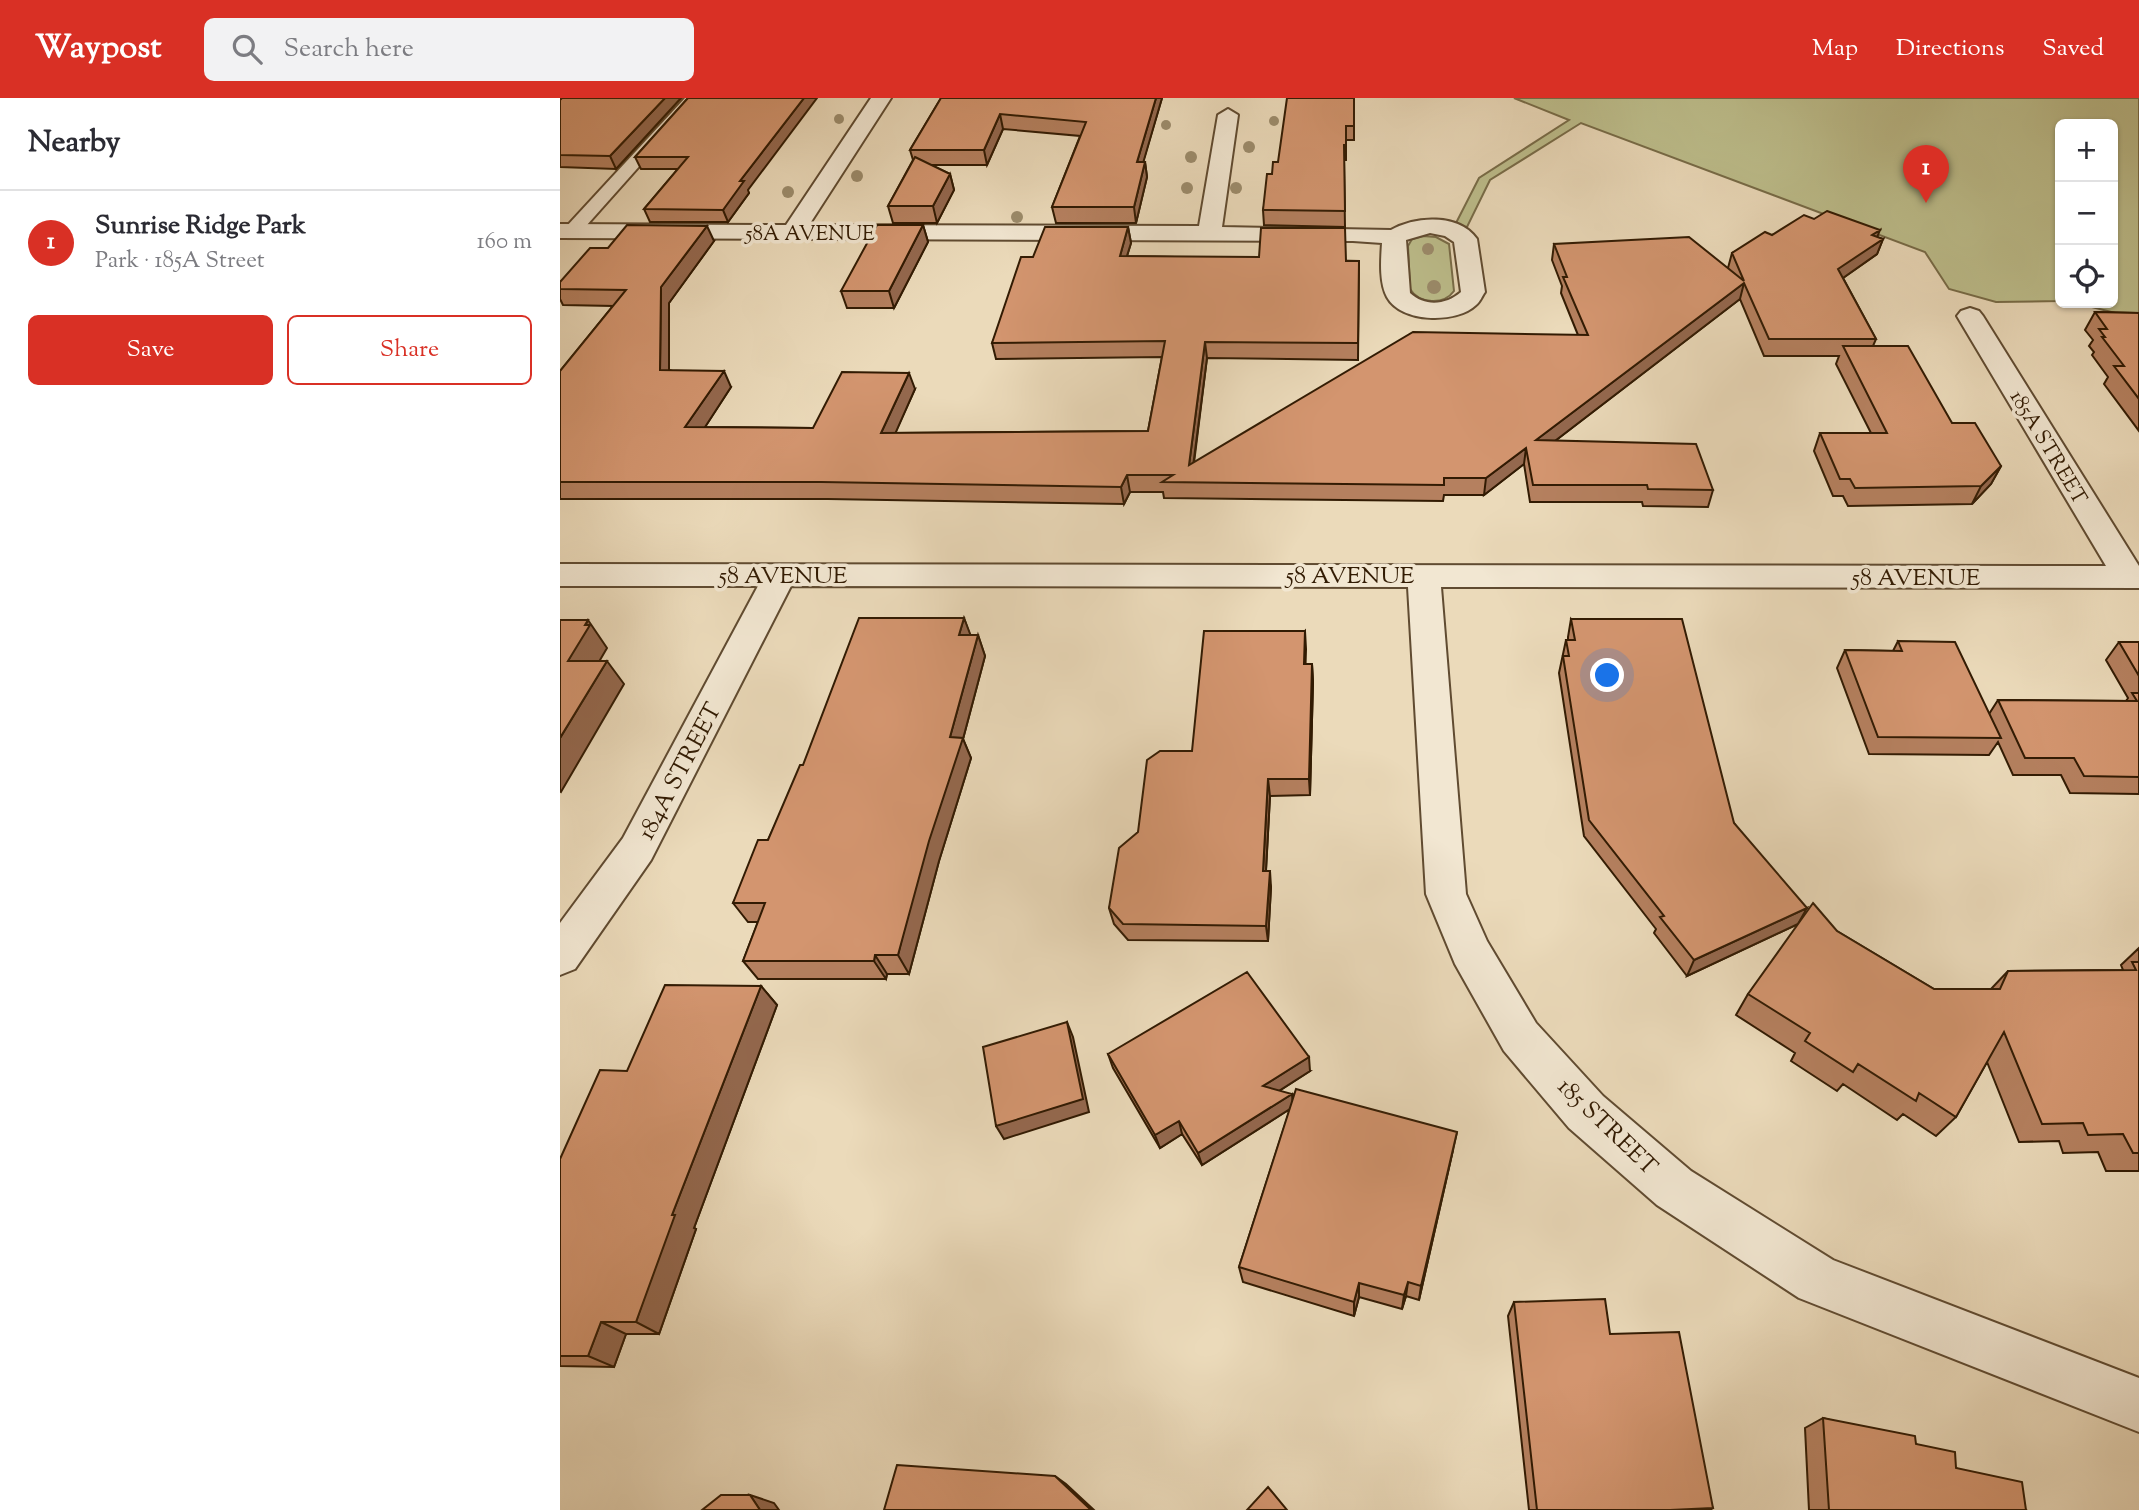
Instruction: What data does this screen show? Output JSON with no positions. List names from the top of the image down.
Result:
{
  "streets": {
    "street": [
      "58A AVENUE",
      "185A STREET",
      "58 AVENUE",
      "184A STREET",
      "185 STREET"
    ]
  },
  "crossings": [
    ["185A STREET", "58 AVENUE"],
    ["58 AVENUE", "184A STREET"],
    ["58 AVENUE", "185 STREET"]
  ],
  "page": {
    "header": "Waypost",
    "search": "Search here",
    "nav": ["Map", "Directions", "Saved"],
    "heading": "Nearby",
    "map_buttons": ["+", "−"],
    "pins": "1",
    "list": [
      {
        "mark": "1",
        "name": "Sunrise Ridge Park",
        "note": "Park · 185A Street",
        "value": "160 m"
      }
    ],
    "buttons": ["Save", "Share"]
  }
}
